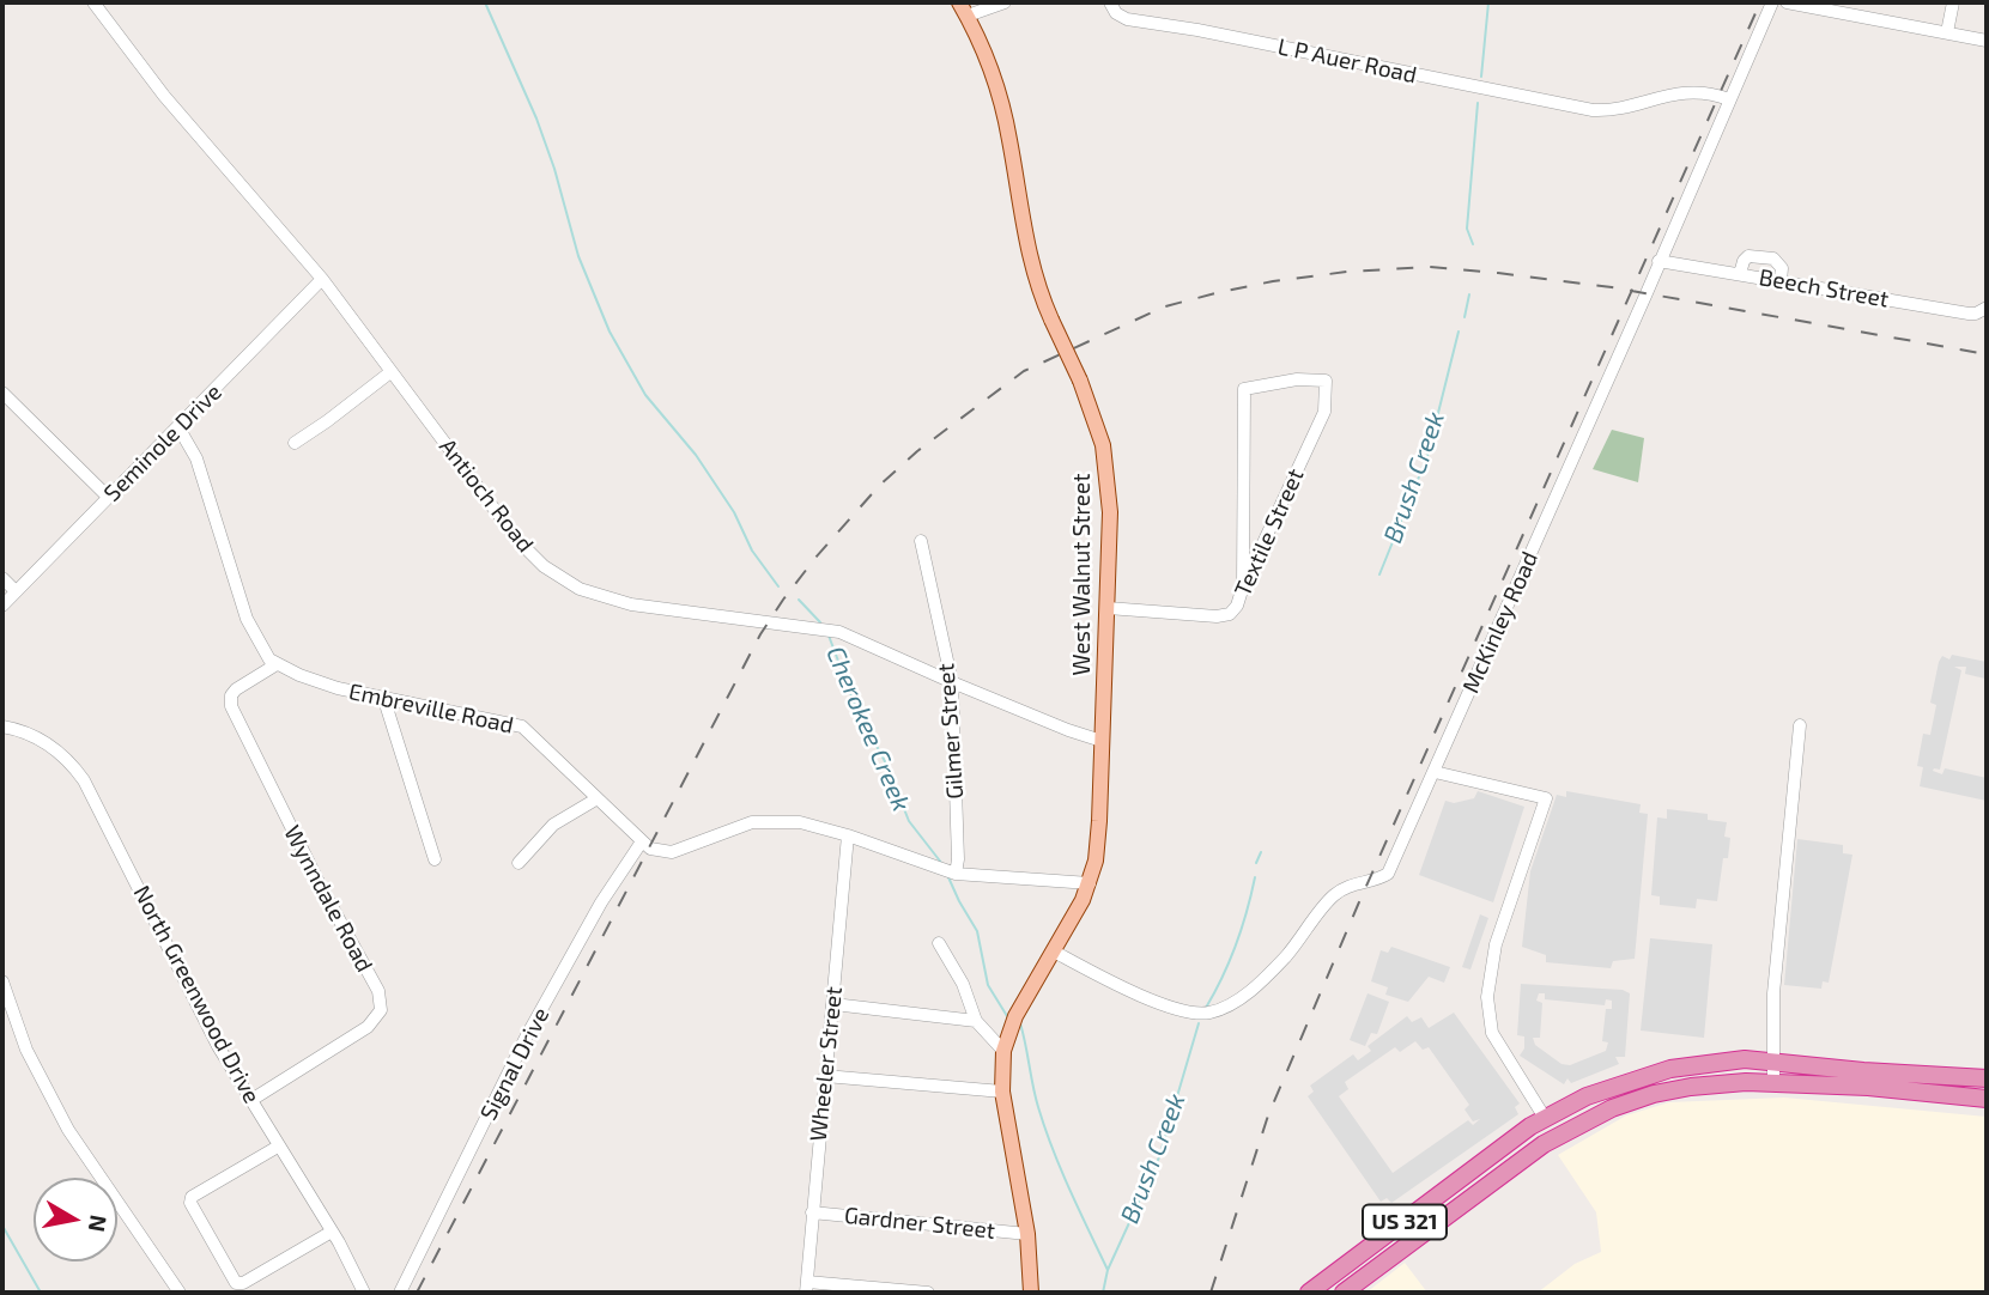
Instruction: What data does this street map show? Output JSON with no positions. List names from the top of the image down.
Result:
{
  "streets": {
    "highway": ["US 321"],
    "main road": ["West Walnut Street"],
    "street": [
      "L P Auer Road",
      "Beech Street",
      "Seminole Drive",
      "Antioch Road",
      "Textile Street",
      "McKinley Road",
      "Embreville Road",
      "Gilmer Street",
      "Wynndale Road",
      "North Greenwood Drive",
      "Signal Drive",
      "Wheeler Street",
      "Gardner Street"
    ]
  },
  "crossings": [
    ["L P Auer Road", "McKinley Road"],
    ["Beech Street", "McKinley Road"],
    ["Seminole Drive", "Antioch Road"],
    ["Antioch Road", "West Walnut Street"],
    ["Antioch Road", "Gilmer Street"],
    ["Textile Street", "West Walnut Street"],
    ["West Walnut Street", "McKinley Road"],
    ["West Walnut Street", "Gardner Street"],
    ["Embreville Road", "Wynndale Road"],
    ["Embreville Road", "Signal Drive"],
    ["Wynndale Road", "North Greenwood Drive"],
    ["Wheeler Street", "Gardner Street"]
  ],
  "water": ["Brush Creek", "Cherokee Creek"],
  "north": "right"
}
